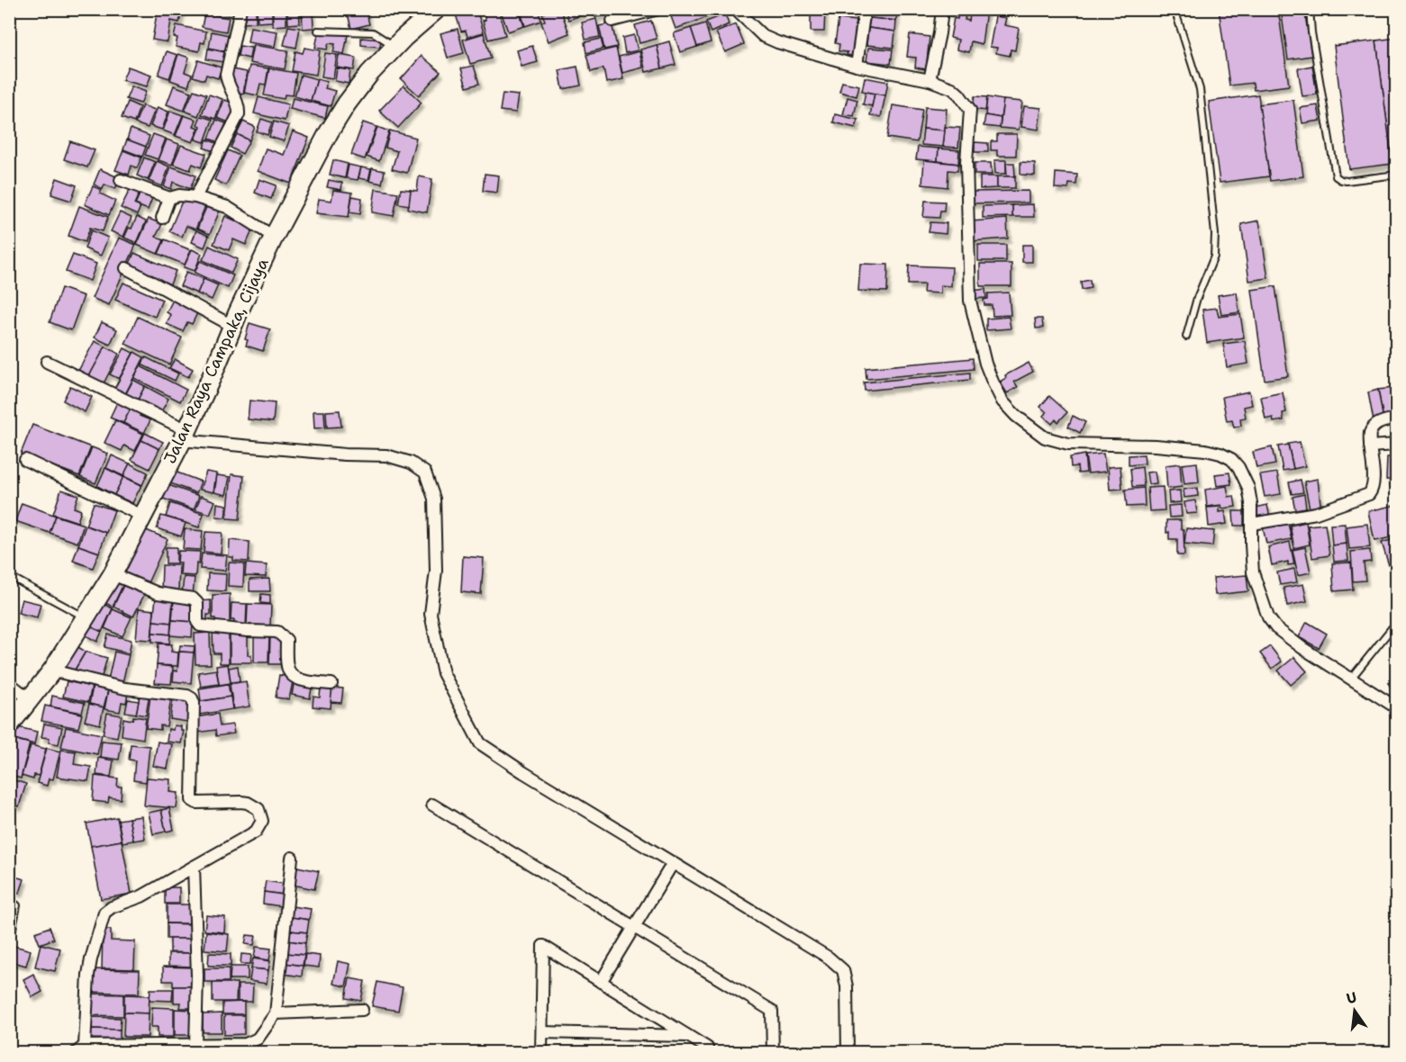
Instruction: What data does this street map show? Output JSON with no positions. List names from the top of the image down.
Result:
{
  "streets": {
    "main road": ["Jalan Raya Campaka, Cijaya"]
  },
  "north": "top"
}
